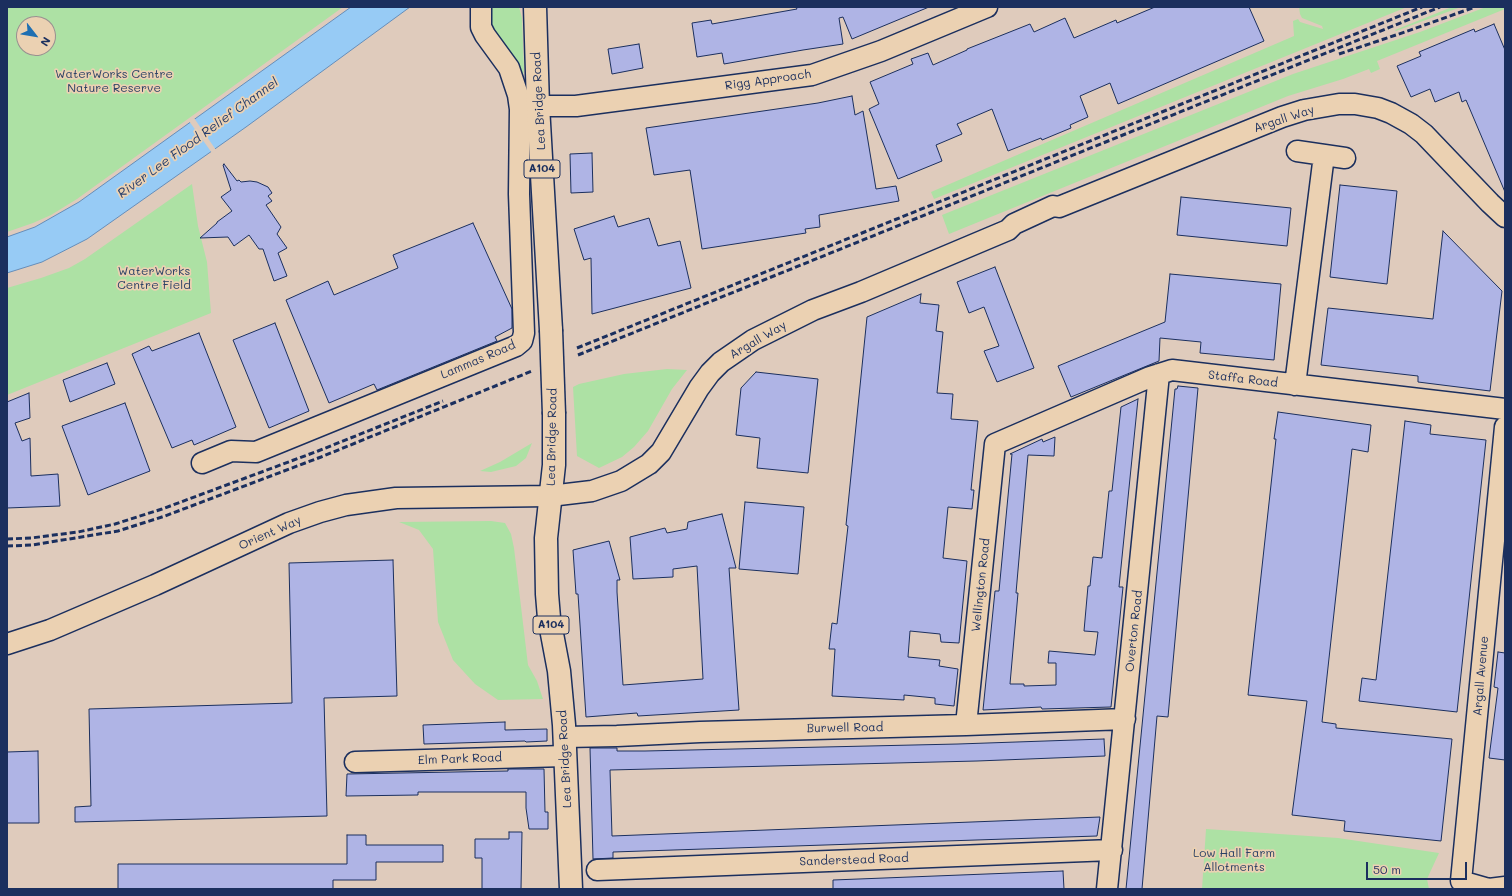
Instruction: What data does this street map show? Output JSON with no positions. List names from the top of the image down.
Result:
{
  "streets": {
    "main road": ["Lea Bridge Road", "A104"],
    "street": [
      "Rigg Approach",
      "Argall Way",
      "Lammas Road",
      "Staffa Road",
      "Orient Way",
      "Wellington Road",
      "Overton Road",
      "Argall Avenue",
      "Burwell Road",
      "Elm Park Road",
      "Sanderstead Road"
    ]
  },
  "crossings": [
    ["Rigg Approach", "Lea Bridge Road"],
    ["Lea Bridge Road", "Argall Way"],
    ["Lea Bridge Road", "Orient Way"],
    ["Lea Bridge Road", "Burwell Road"],
    ["Lea Bridge Road", "Elm Park Road"],
    ["Argall Way", "Orient Way"],
    ["Staffa Road", "Wellington Road"],
    ["Staffa Road", "Overton Road"],
    ["Wellington Road", "Burwell Road"],
    ["Overton Road", "Burwell Road"],
    ["Overton Road", "Sanderstead Road"],
    ["Burwell Road", "Elm Park Road"]
  ],
  "water": ["River Lee Flood Relief Channel"],
  "parks": ["WaterWorks Centre Nature Reserve", "WaterWorks Centre Field", "Low Hall Farm Allotments"],
  "scale_bar": "50 m",
  "north": "bottom right"
}
